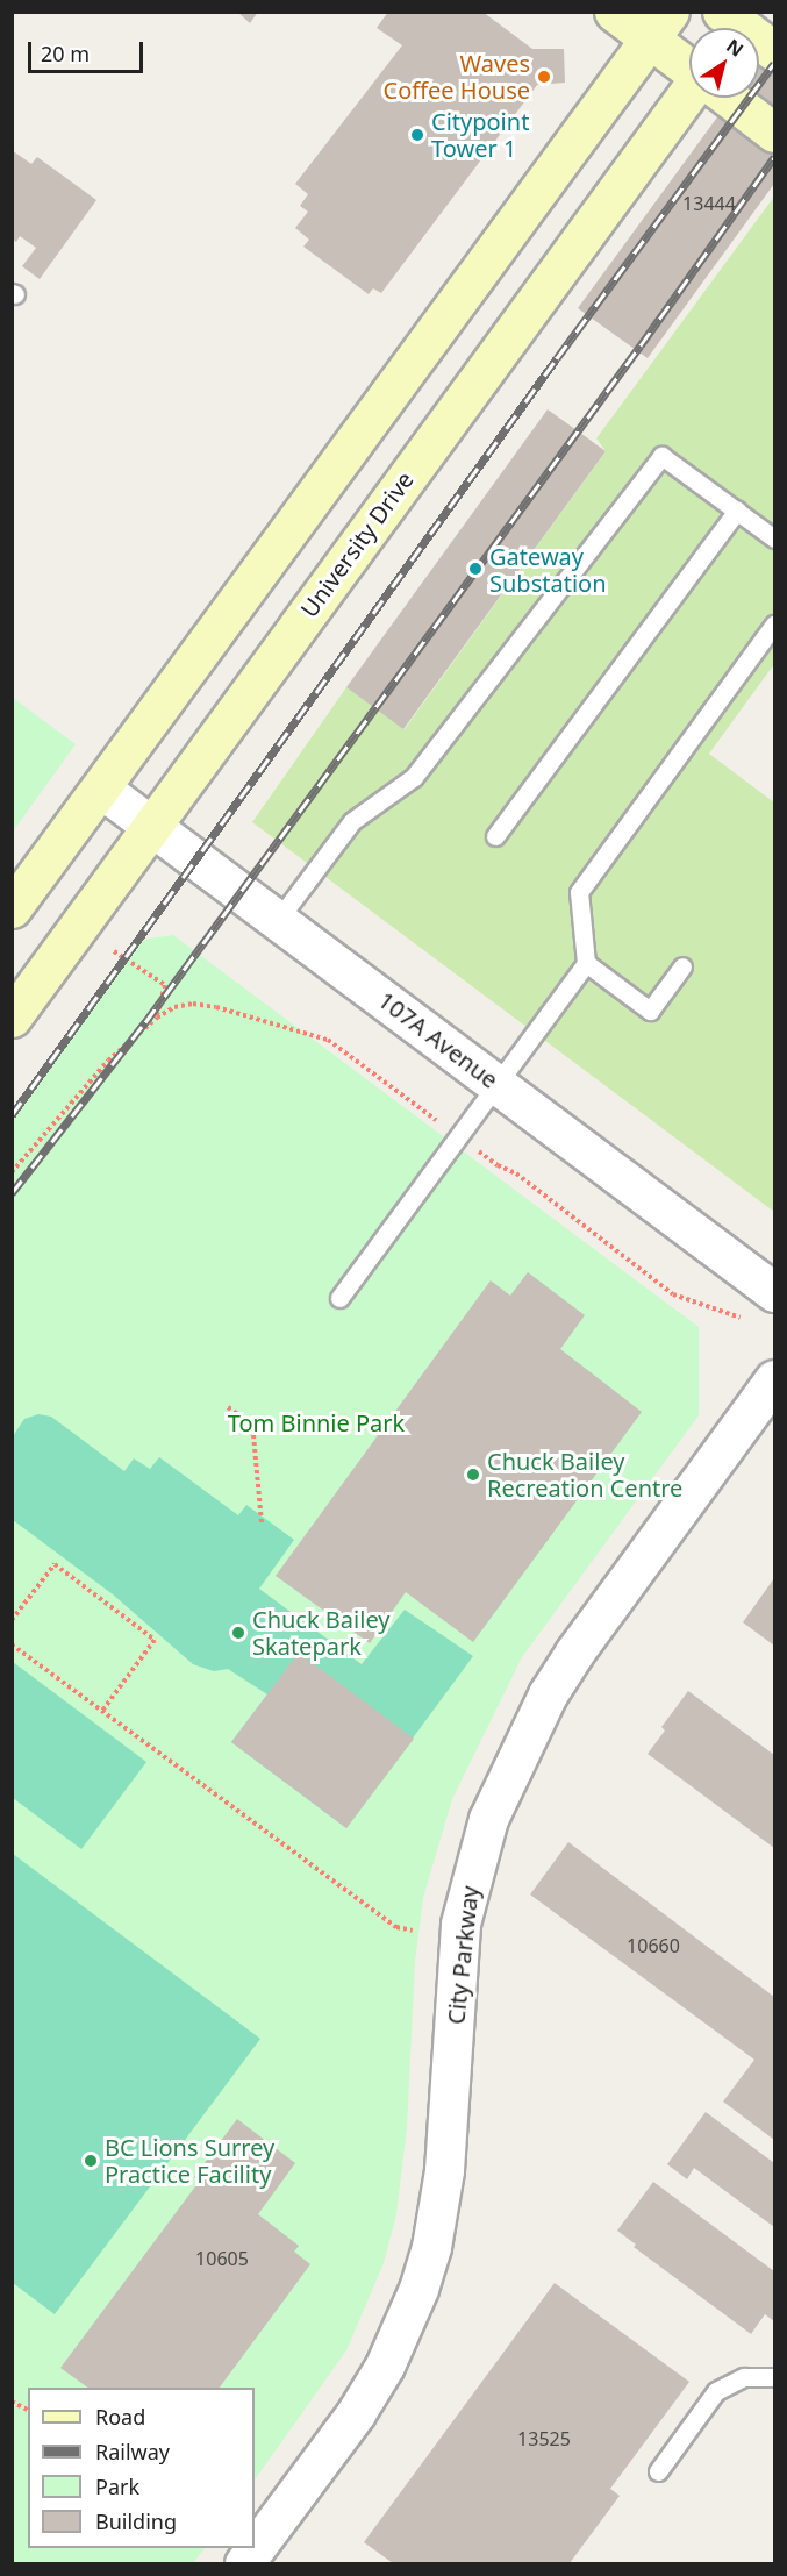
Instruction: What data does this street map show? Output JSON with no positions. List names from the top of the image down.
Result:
{
  "streets": {
    "main road": ["University Drive"],
    "street": ["107A Avenue", "City Parkway"]
  },
  "crossings": [
    ["University Drive", "107A Avenue"]
  ],
  "parks": ["Tom Binnie Park"],
  "places": [
    "Waves Coffee House",
    "Citypoint Tower 1",
    "Gateway Substation",
    "Chuck Bailey Recreation Centre",
    "Chuck Bailey Skatepark",
    "BC Lions Surrey Practice Facility"
  ],
  "house_numbers": [
    "13444",
    "10660",
    "10605",
    "13525"
  ],
  "legend": [
    "Road",
    "Railway",
    "Park",
    "Building"
  ],
  "scale_bar": "20 m",
  "north": "top right"
}
